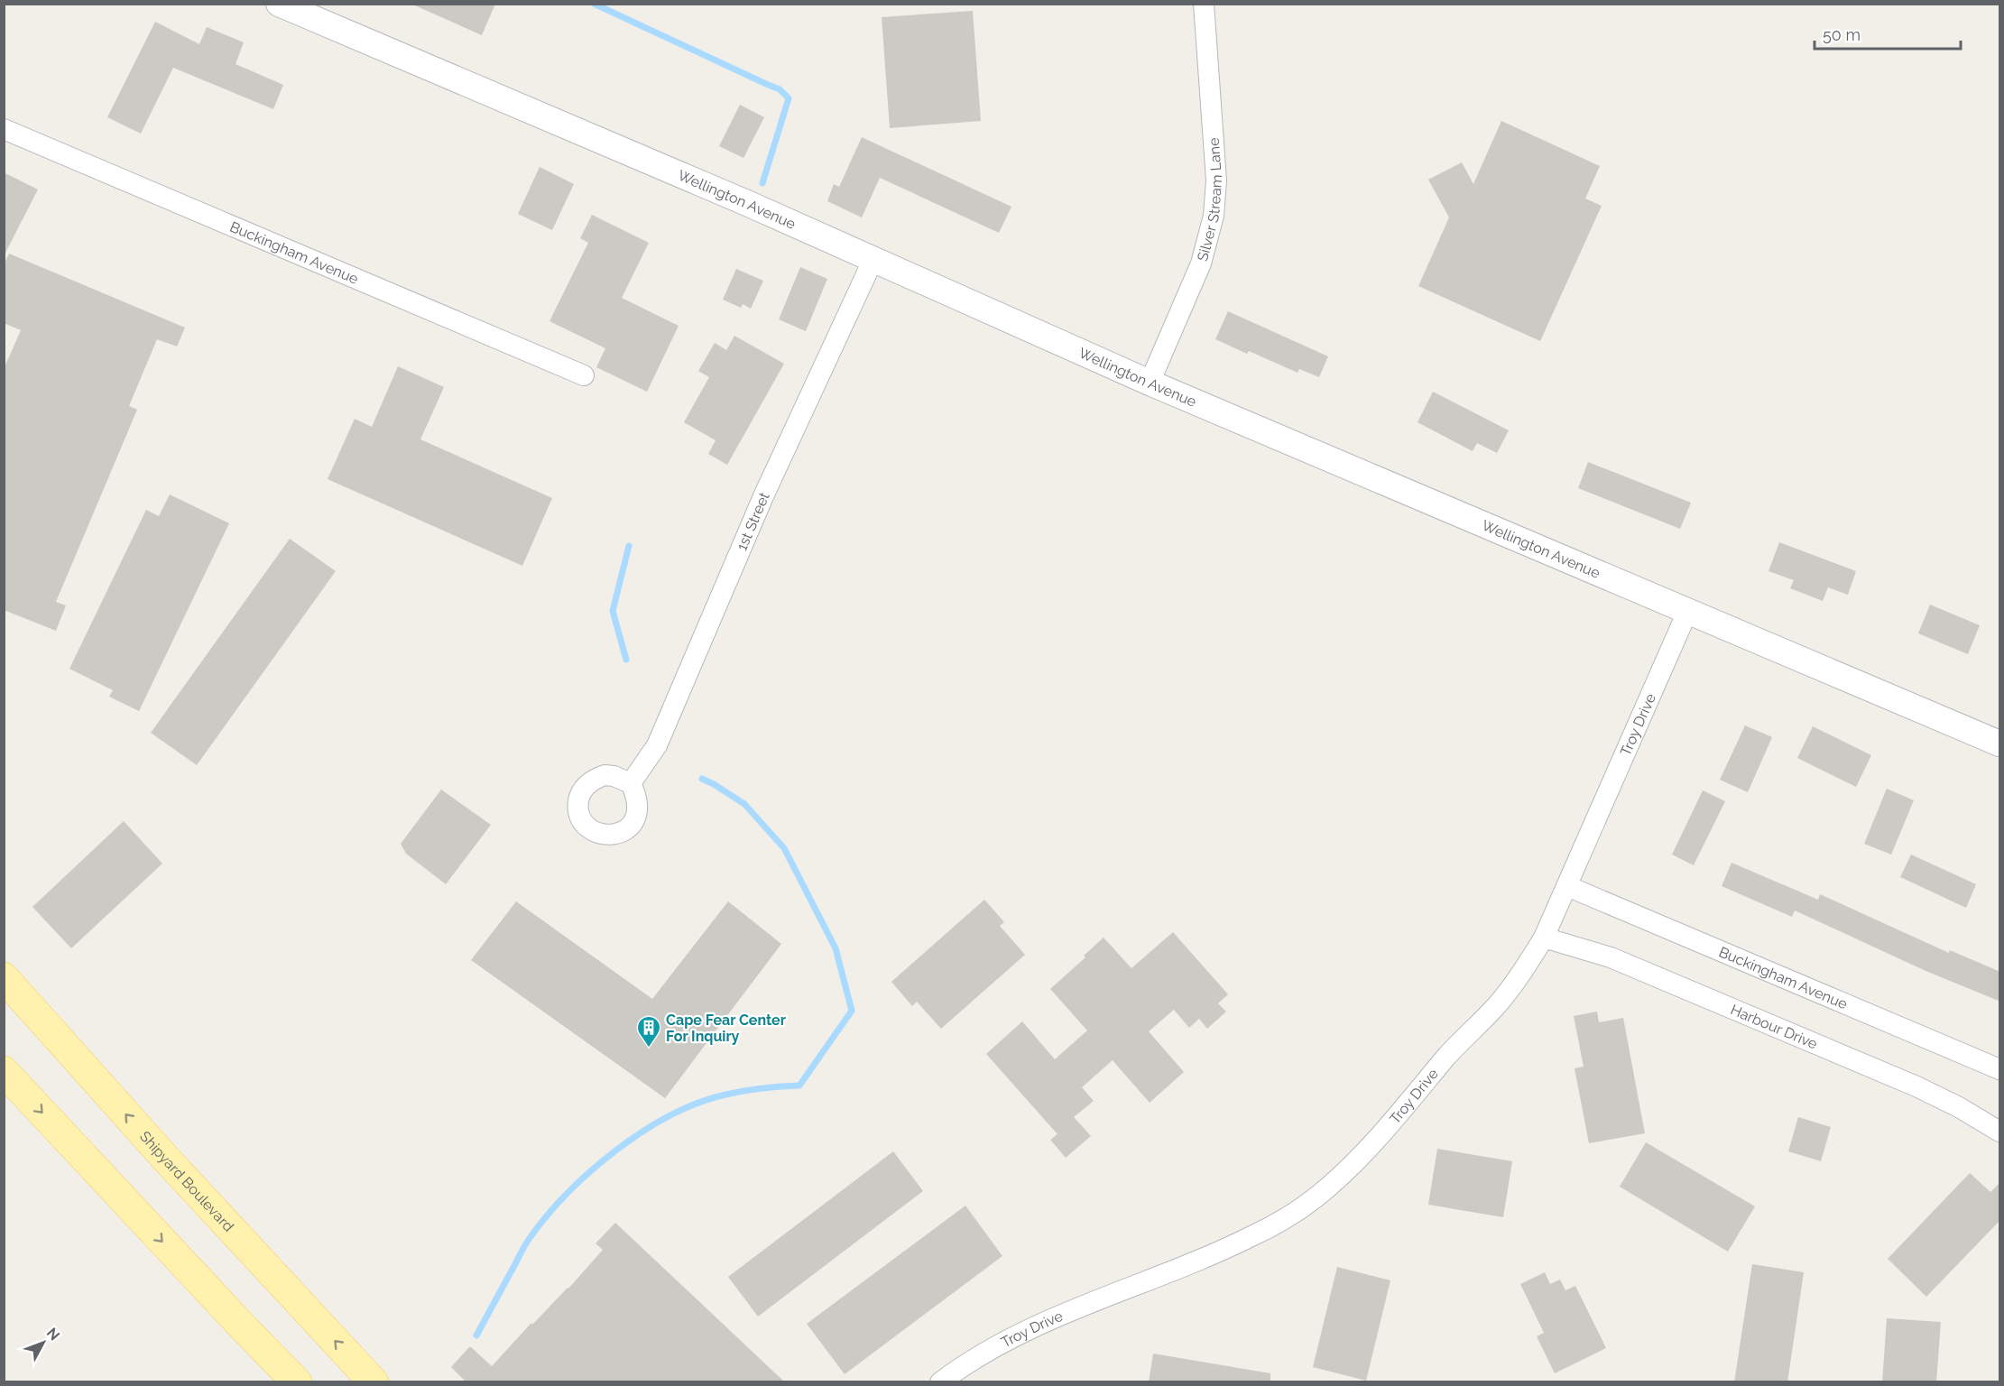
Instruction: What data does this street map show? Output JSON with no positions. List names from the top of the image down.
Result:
{
  "streets": {
    "main road": ["Shipyard Boulevard"],
    "street": [
      "Silver Stream Lane",
      "Wellington Avenue",
      "Buckingham Avenue",
      "1st Street",
      "Troy Drive",
      "Harbour Drive"
    ]
  },
  "crossings": [
    ["Silver Stream Lane", "Wellington Avenue"],
    ["Wellington Avenue", "1st Street"],
    ["Wellington Avenue", "Troy Drive"],
    ["Buckingham Avenue", "Troy Drive"],
    ["Troy Drive", "Harbour Drive"]
  ],
  "places": {
    "building": ["Cape Fear Center For Inquiry"]
  },
  "scale_bar": "50 m",
  "north": "top right"
}
